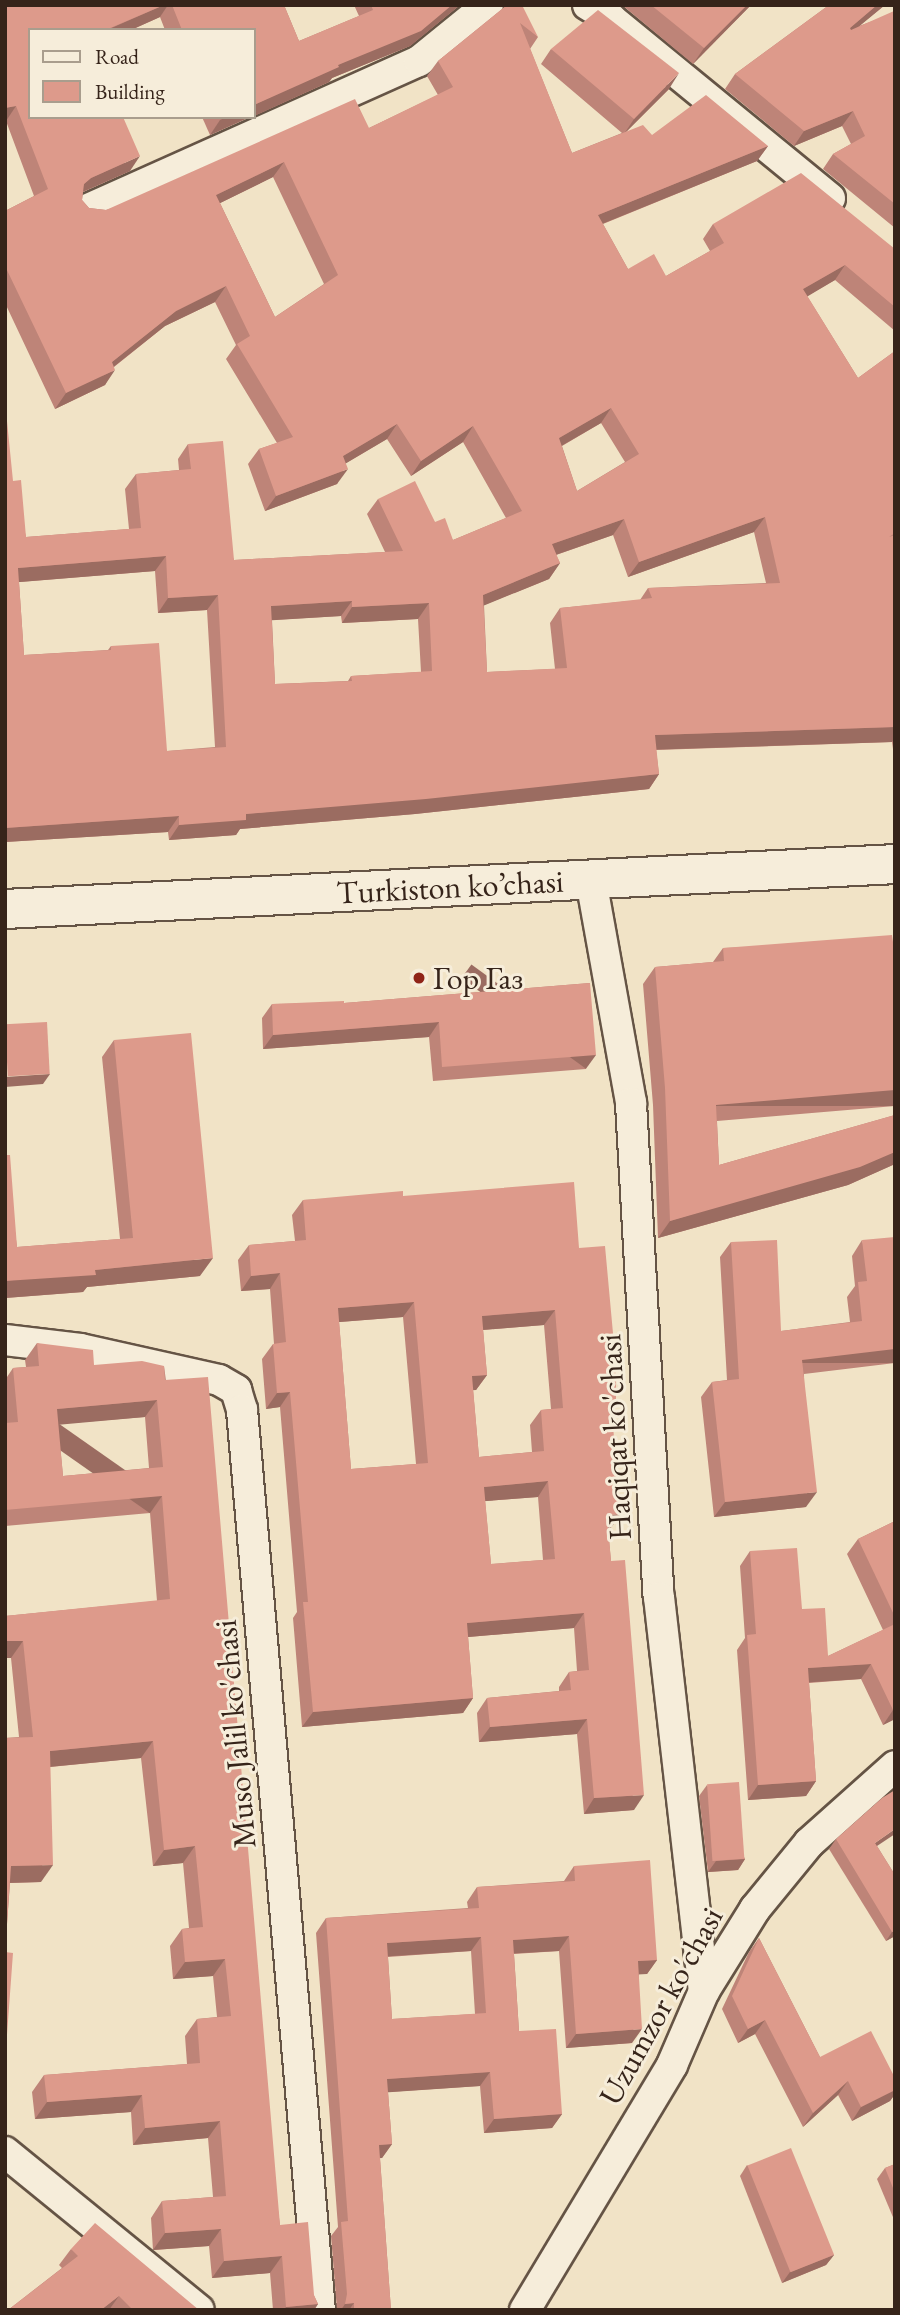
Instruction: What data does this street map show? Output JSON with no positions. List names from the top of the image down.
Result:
{
  "streets": {
    "main road": ["Turkiston ko’chasi"],
    "street": ["Haqiqat ko'chasi", "Muso Jalil ko'chasi", "Uzumzor ko'chasi"]
  },
  "crossings": [
    ["Turkiston ko’chasi", "Haqiqat ko'chasi"],
    ["Haqiqat ko'chasi", "Uzumzor ko'chasi"]
  ],
  "places": ["Гор Газ"],
  "legend": ["Road", "Building"]
}
